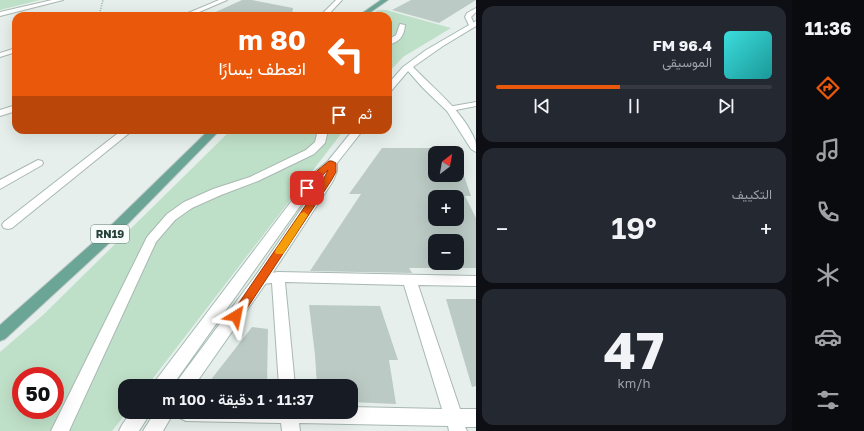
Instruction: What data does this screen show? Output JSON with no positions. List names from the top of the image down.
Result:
{
  "streets": {
    "main road": ["RN19"]
  },
  "north": "top right",
  "page": {
    "tabs": "11:36",
    "turn": ["80 m", "انعطف يسارًا"],
    "song": ["96.4 FM", "الموسيقى"],
    "then": "ثم",
    "map_buttons": ["+", "−"],
    "tile": [
      "التكييف",
      ["47", "km/h"]
    ],
    "heat": ["−", "19°", "+"],
    "limit": "50",
    "trip": "11:37 · 1 دقيقة · 100 m"
  }
}
